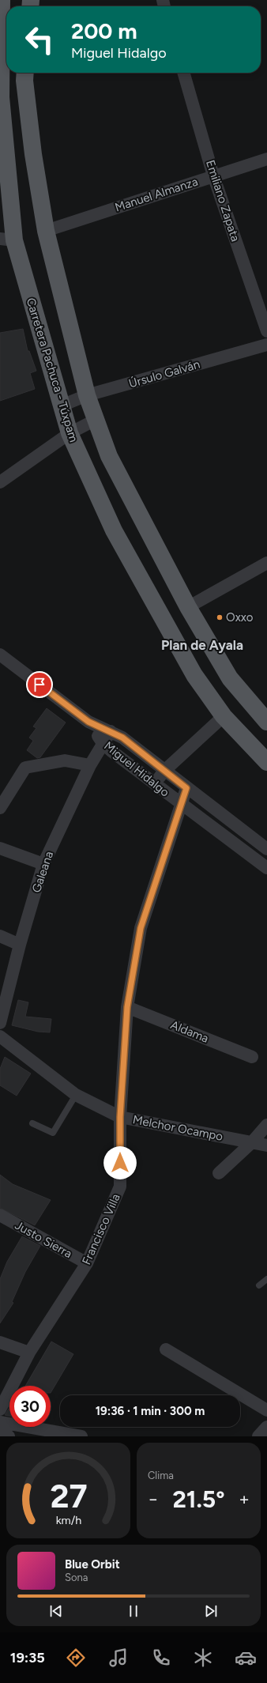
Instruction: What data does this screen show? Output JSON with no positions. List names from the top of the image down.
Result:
{
  "streets": {
    "main road": ["Carretera Pachuca - Túxpam"],
    "street": [
      "Manuel Almanza",
      "Emiliano Zapata",
      "Úrsulo Galván",
      "Miguel Hidalgo",
      "Galeana",
      "Aldama",
      "Melchor Ocampo",
      "Francisco Villa",
      "Justo Sierra"
    ]
  },
  "crossings": [
    ["Manuel Almanza", "Emiliano Zapata"],
    ["Carretera Pachuca - Túxpam", "Úrsulo Galván"],
    ["Miguel Hidalgo", "Galeana"],
    ["Miguel Hidalgo", "Francisco Villa"],
    ["Aldama", "Francisco Villa"],
    ["Melchor Ocampo", "Francisco Villa"],
    ["Francisco Villa", "Justo Sierra"]
  ],
  "districts": ["Plan de Ayala"],
  "places": ["Oxxo"],
  "page": {
    "turn": ["200 m", "Miguel Hidalgo"],
    "limit": "30",
    "trip": "19:36 · 1 min · 300 m",
    "tile": "Clima",
    "heat": ["−", "21.5°", "+"],
    "song": ["Blue Orbit", "Sona"],
    "tabs": "19:35",
    "gauge": ["27", "km/h"]
  }
}
